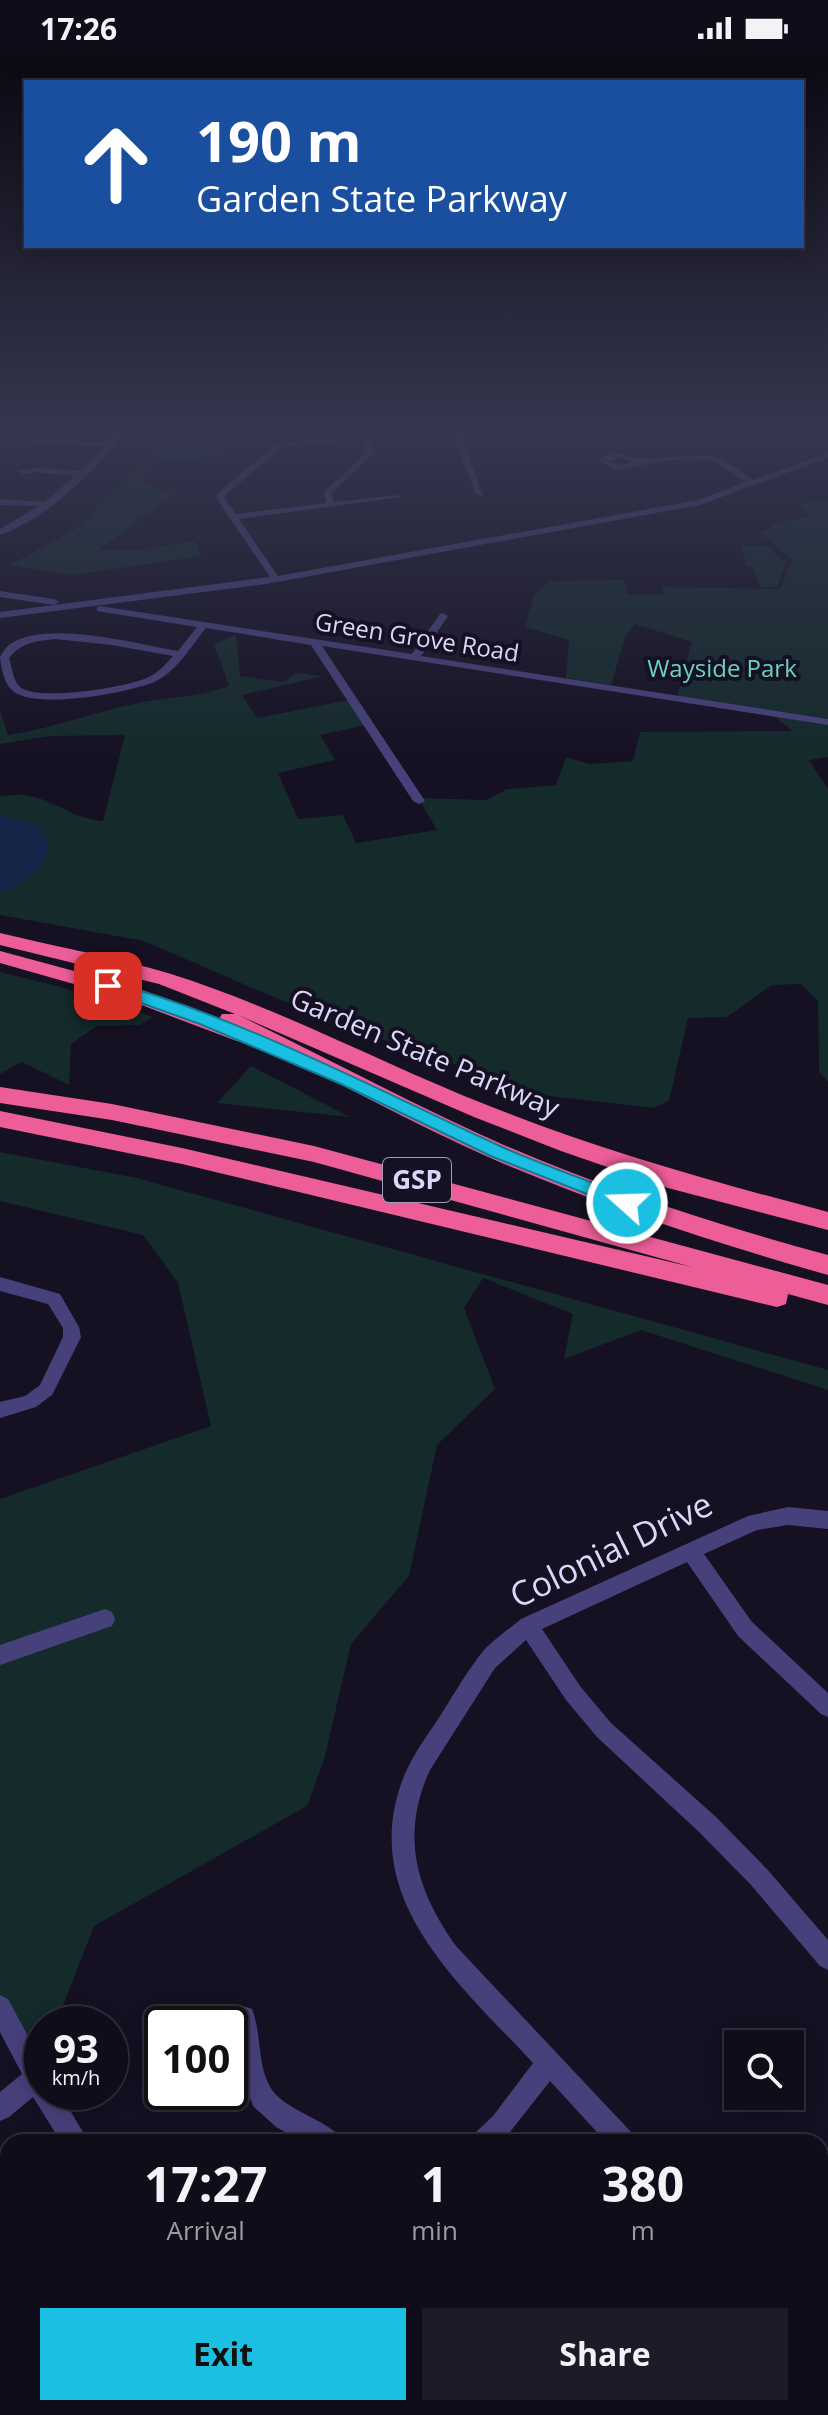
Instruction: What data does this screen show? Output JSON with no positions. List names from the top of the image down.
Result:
{
  "streets": {
    "highway": ["Garden State Parkway", "GSP"],
    "street": ["Green Grove Road", "Colonial Drive"]
  },
  "parks": ["Wayside Park"],
  "page": {
    "status": "17:26",
    "turn": ["190 m", "Garden State Parkway"],
    "speed": "93 km/h",
    "limit": "100",
    "eta": [
      "17:27",
      "Arrival",
      "1",
      "min",
      "380",
      "m"
    ],
    "buttons": ["Exit", "Share"]
  }
}
